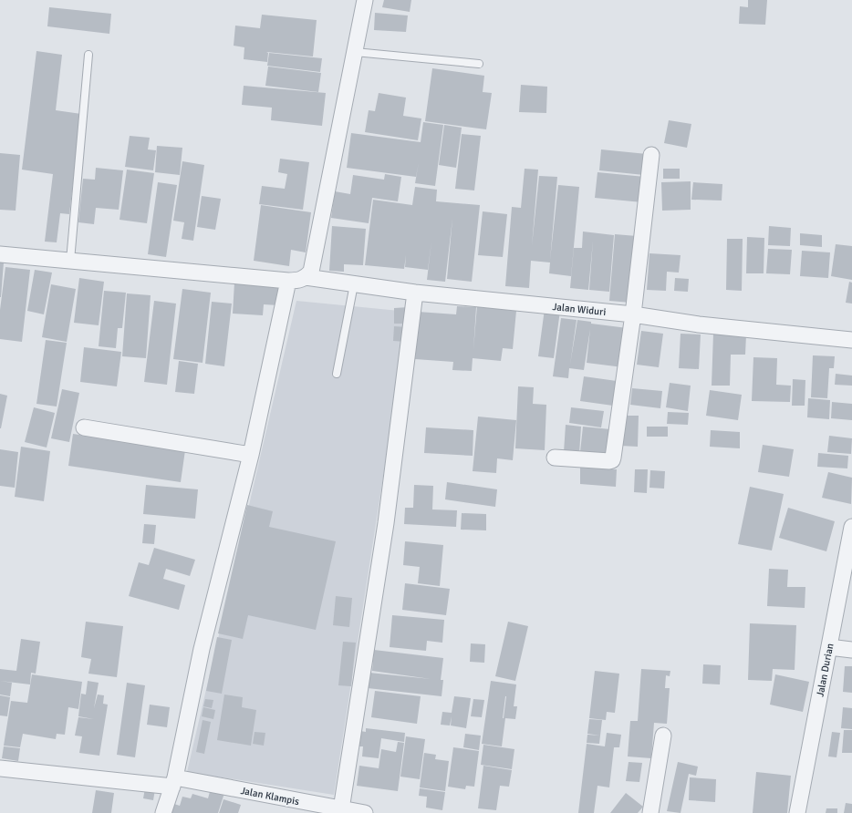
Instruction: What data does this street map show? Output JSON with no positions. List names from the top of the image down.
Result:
{
  "streets": {
    "street": ["Jalan Widuri", "Jalan Durian", "Jalan Klampis"]
  }
}
